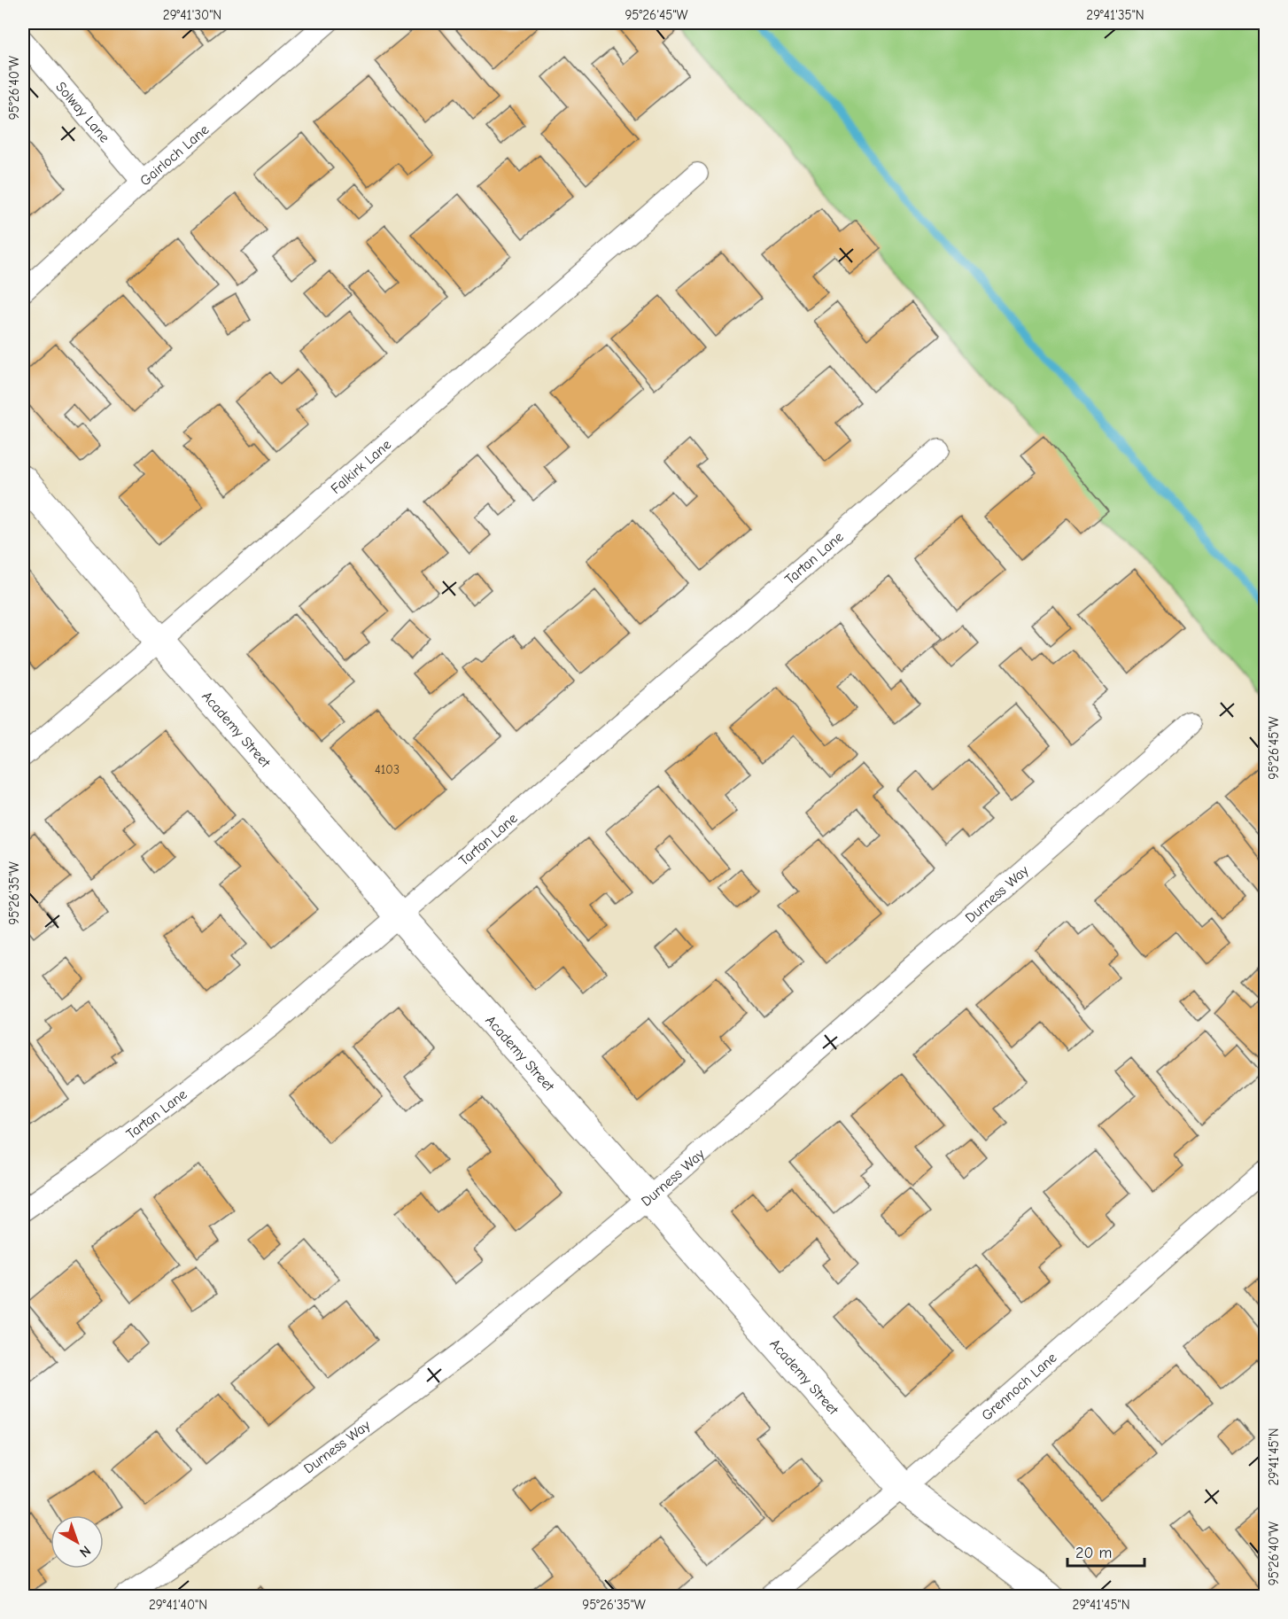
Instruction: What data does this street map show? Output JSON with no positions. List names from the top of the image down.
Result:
{
  "streets": {
    "street": [
      "Solway Lane",
      "Gairloch Lane",
      "Falkirk Lane",
      "Tartan Lane",
      "Academy Street",
      "Durness Way",
      "Grennoch Lane"
    ]
  },
  "crossings": [
    ["Solway Lane", "Gairloch Lane"],
    ["Falkirk Lane", "Academy Street"],
    ["Tartan Lane", "Academy Street"],
    ["Academy Street", "Durness Way"],
    ["Academy Street", "Grennoch Lane"]
  ],
  "house_numbers": ["4103"],
  "scale_bar": "20 m",
  "north": "bottom right",
  "coordinates": [
    "29°41'30\"N",
    "95°26'45\"W",
    "29°41'35\"N",
    "95°26'40\"W",
    "95°26'35\"W",
    "29°41'45\"N",
    "29°41'40\"N"
  ]
}
